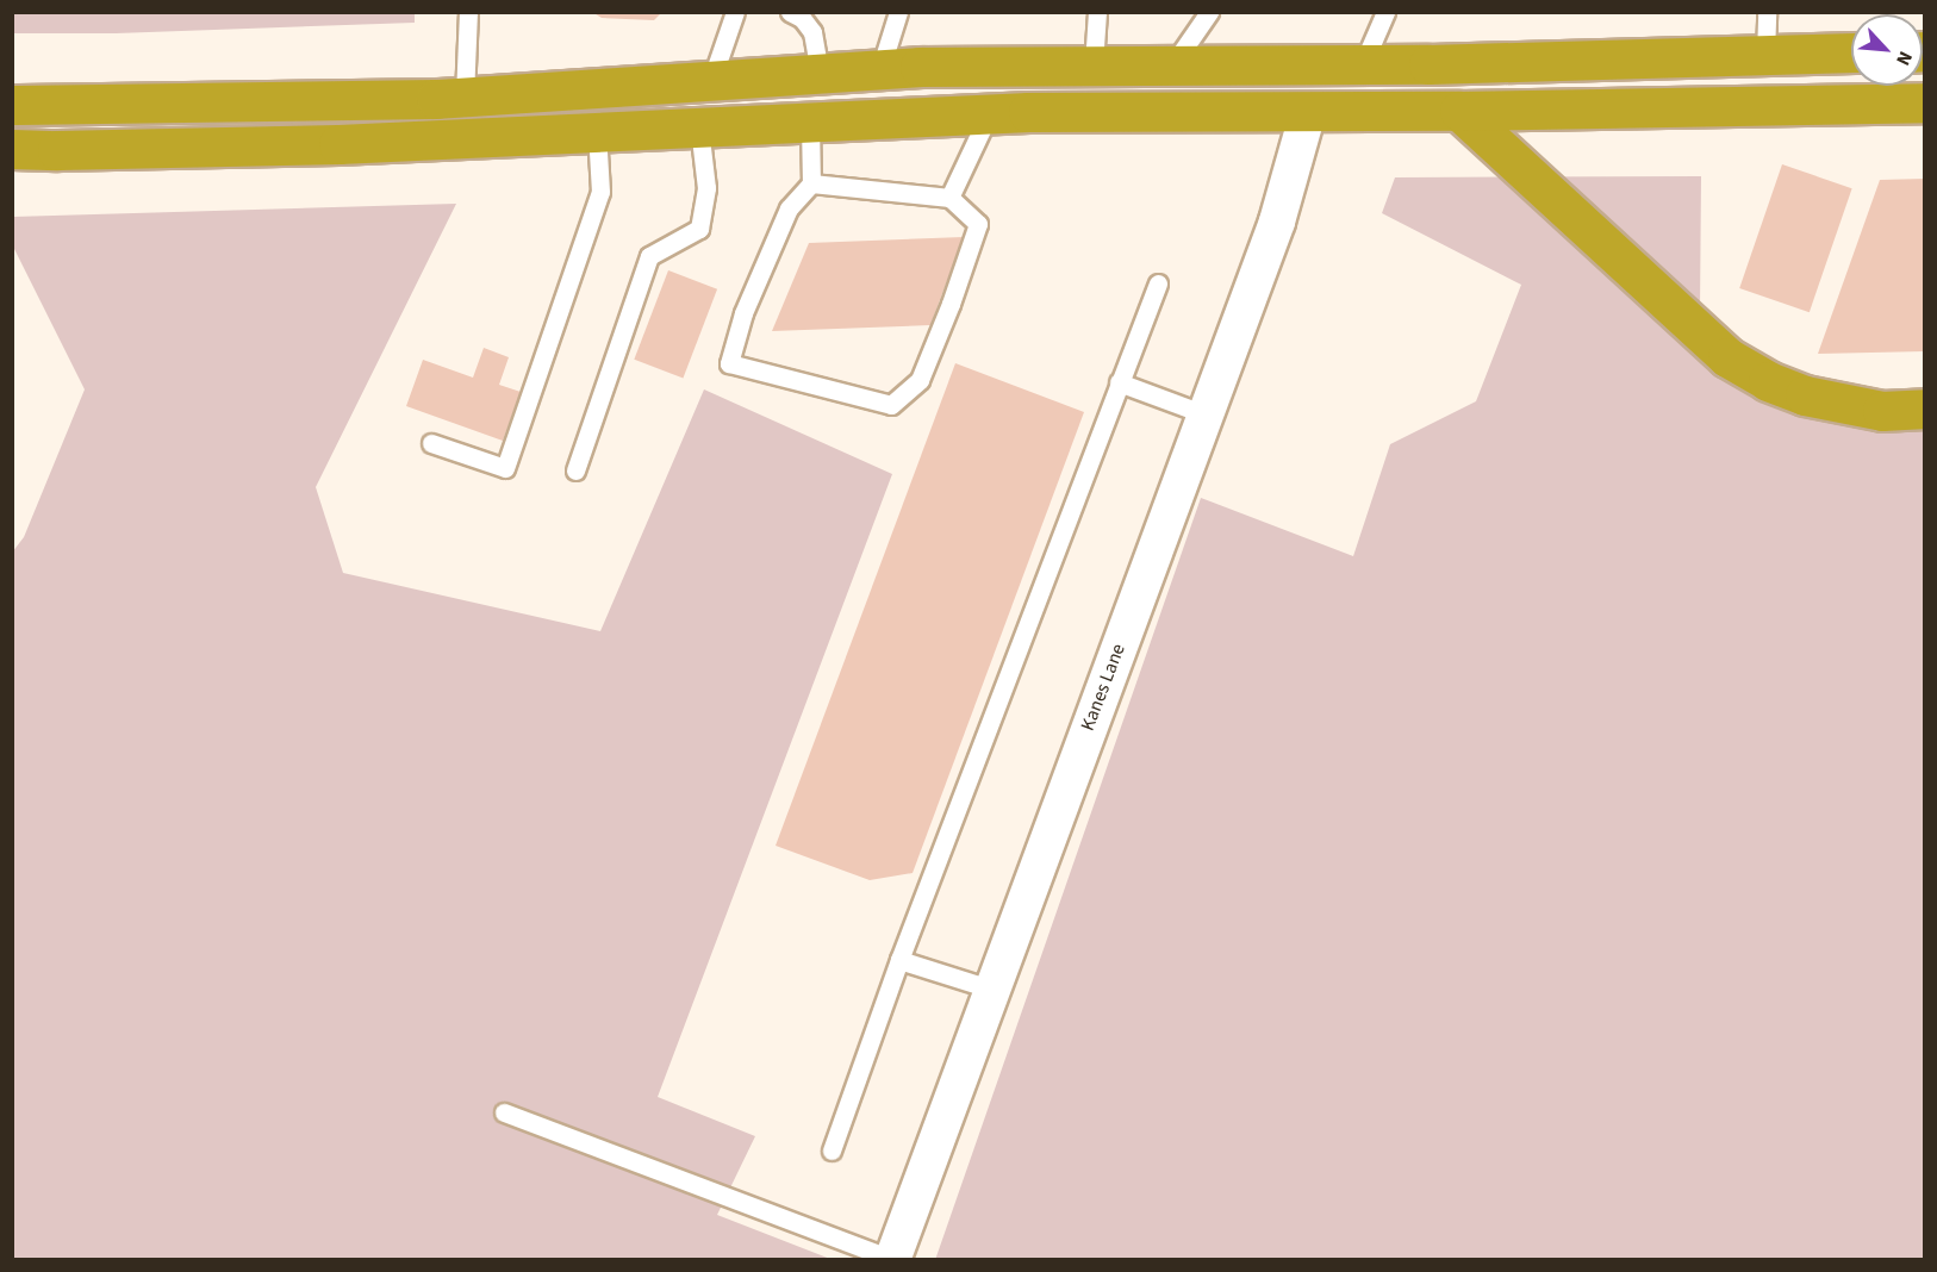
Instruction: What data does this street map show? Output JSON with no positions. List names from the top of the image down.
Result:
{
  "streets": {
    "street": ["Kanes Lane"]
  },
  "north": "bottom right"
}
